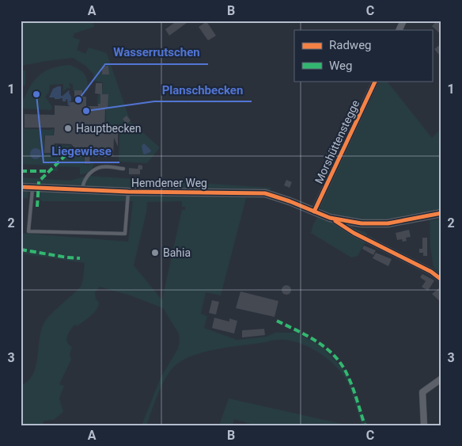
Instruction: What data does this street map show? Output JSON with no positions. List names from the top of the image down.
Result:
{
  "streets": {
    "street": ["Morshüttenstegge", "Hemdener Weg"]
  },
  "crossings": [
    ["Morshüttenstegge", "Hemdener Weg"]
  ],
  "places": [
    "Liegewiese",
    "Wasserrutschen",
    "Planschbecken",
    "Hauptbecken",
    "Bahia"
  ],
  "legend": ["Radweg", "Weg"],
  "grid": {
    "columns": ["A", "B", "C"],
    "rows": ["1", "2", "3"]
  }
}
